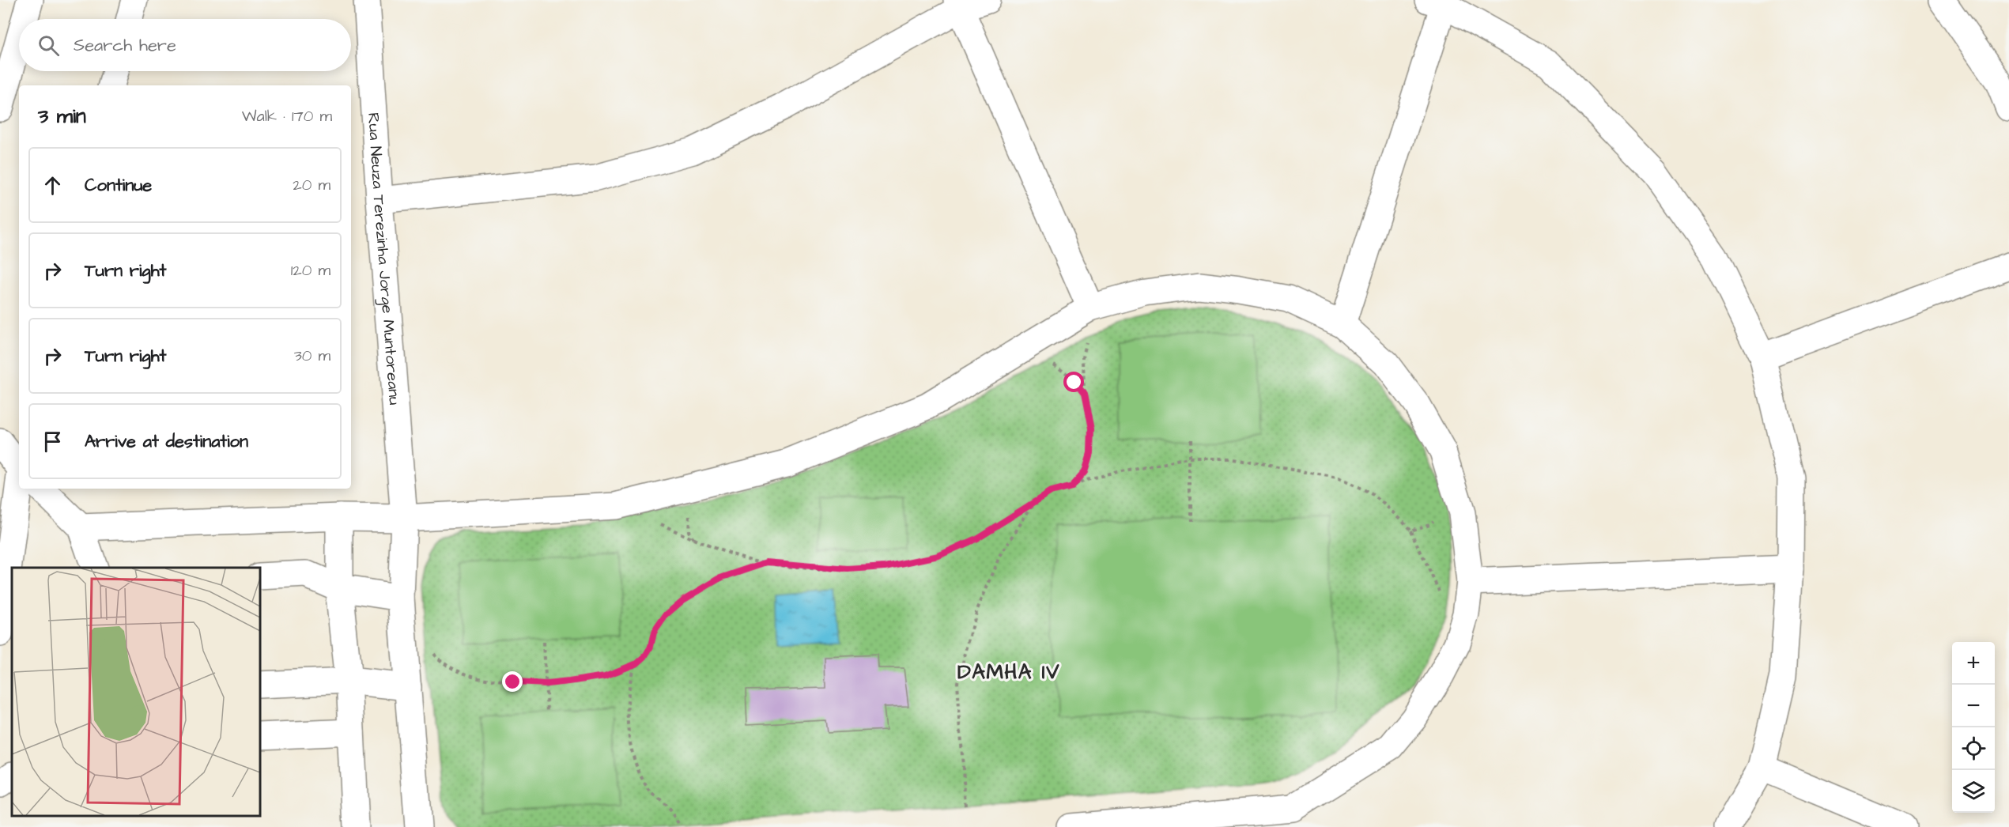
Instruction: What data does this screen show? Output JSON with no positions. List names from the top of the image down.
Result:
{
  "streets": {
    "street": ["Rua Neuza Terezinha Jorge Muntoreanu"]
  },
  "districts": ["DAMHA IV"],
  "page": {
    "search": "Search here",
    "heading": ["3 min", "Walk · 170 m"],
    "list": [
      ["Continue", "20 m"],
      ["Turn right", "120 m"],
      ["Turn right", "30 m"],
      "Arrive at destination"
    ],
    "map_buttons": ["+", "−"]
  }
}
